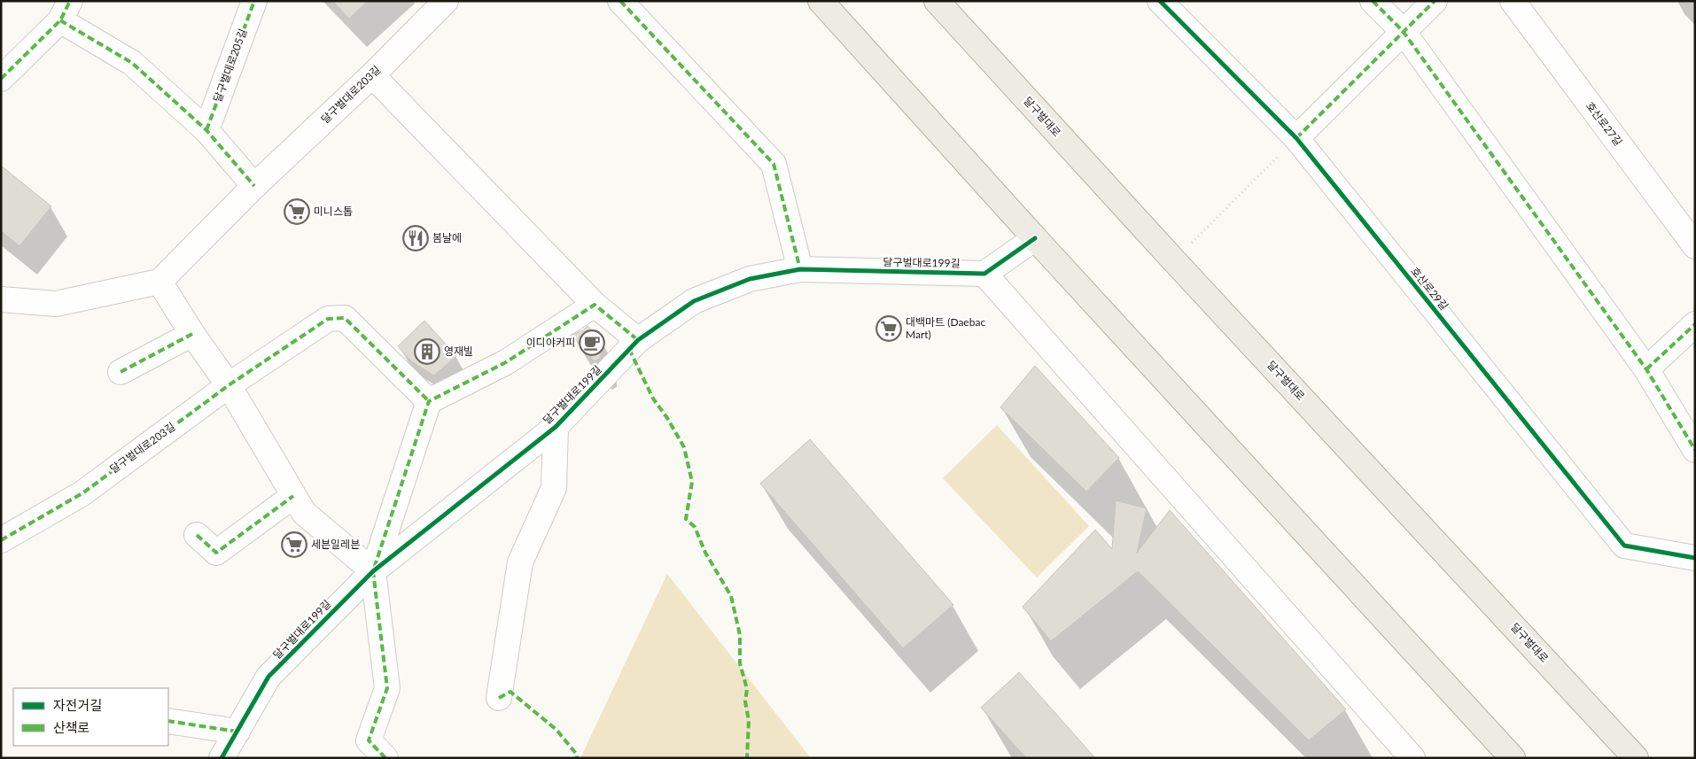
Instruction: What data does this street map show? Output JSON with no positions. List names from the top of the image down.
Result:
{
  "streets": {
    "main road": ["달구벌대로"],
    "street": [
      "달구벌대로205길",
      "달구벌대로203길",
      "호산로27길",
      "달구벌대로199길",
      "호산로29길"
    ]
  },
  "places": {
    "supermarket": ["미니스톱", "대백마트 (Daebac Mart)", "세븐일레븐"],
    "restaurant": ["봄날에"],
    "cafe": ["이디야커피"],
    "building": ["영재빌"]
  },
  "legend": ["자전거길", "산책로"]
}
